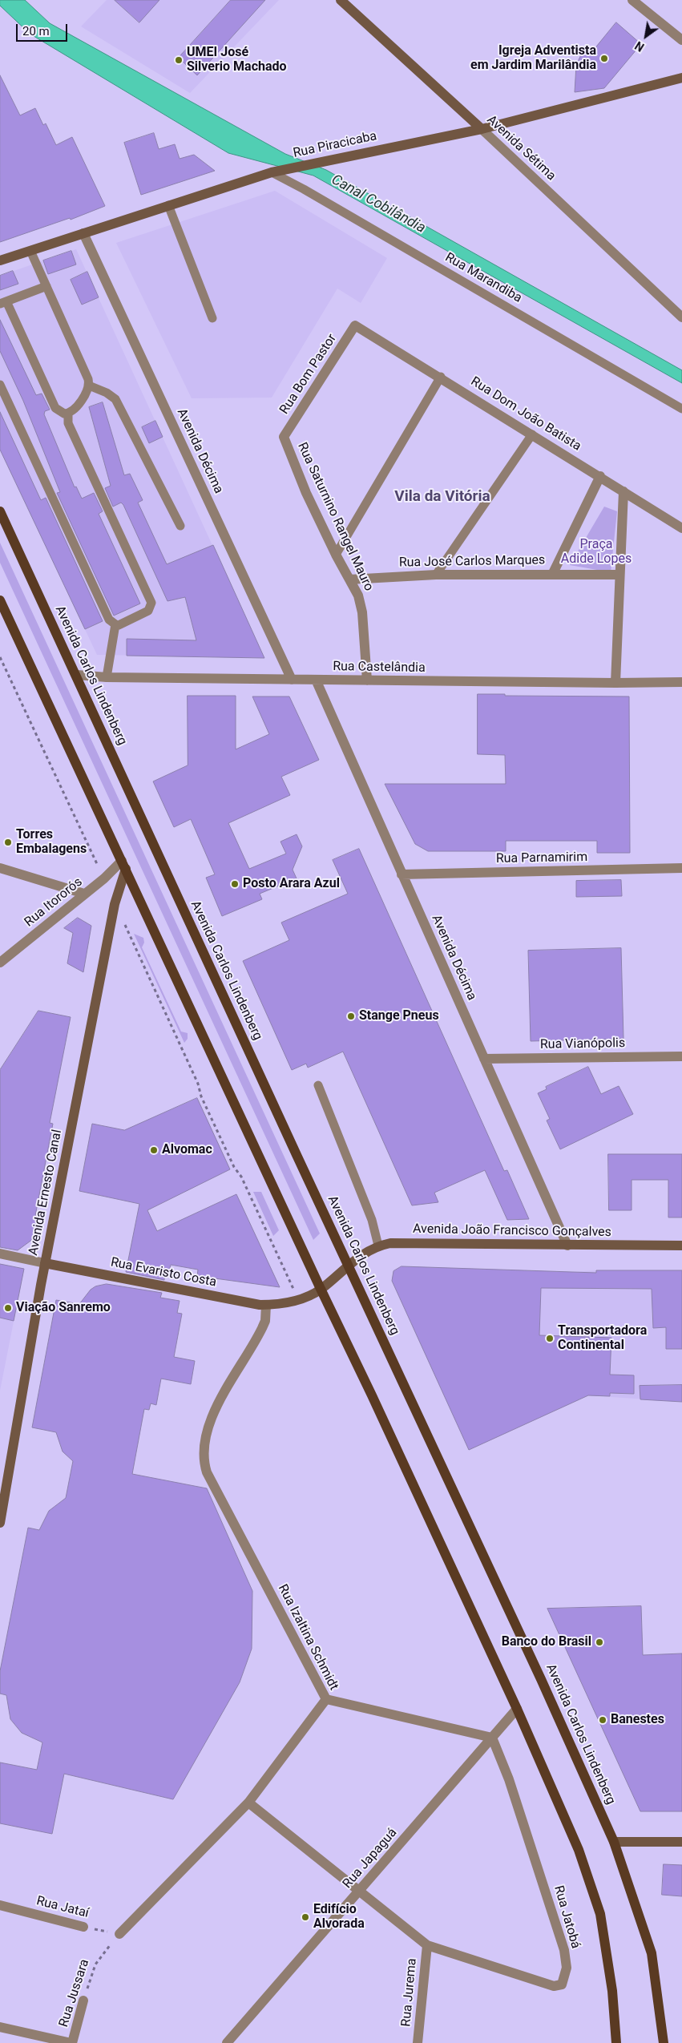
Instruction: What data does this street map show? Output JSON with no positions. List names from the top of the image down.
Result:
{
  "streets": {
    "main road": ["Avenida Carlos Lindenberg"],
    "street": [
      "Rua Piracicaba",
      "Avenida Sétima",
      "Rua Bom Pastor",
      "Rua Dom João Batista",
      "Avenida Décima",
      "Rua Saturnino Rangel Mauro",
      "Rua José Carlos Marques",
      "Rua Castelândia",
      "Rua Parnamirim",
      "Rua Itororós",
      "Rua Vianópolis",
      "Avenida Ernesto Canal",
      "Avenida João Francisco Gonçalves",
      "Rua Evaristo Costa",
      "Rua Izaltina Schmidt",
      "Rua Japaguá",
      "Rua Jataí",
      "Rua Jatobá",
      "Rua Jurema",
      "Rua Jussara"
    ],
    "lane": ["Rua Marandiba"]
  },
  "crossings": [
    ["Rua Piracicaba", "Avenida Sétima"],
    ["Rua Piracicaba", "Rua Marandiba"],
    ["Rua Piracicaba", "Avenida Décima"],
    ["Rua Bom Pastor", "Rua Dom João Batista"],
    ["Rua Bom Pastor", "Rua Saturnino Rangel Mauro"],
    ["Avenida Décima", "Rua Castelândia"],
    ["Avenida Décima", "Rua Parnamirim"],
    ["Avenida Décima", "Rua Vianópolis"],
    ["Avenida Décima", "Avenida João Francisco Gonçalves"],
    ["Rua Saturnino Rangel Mauro", "Rua José Carlos Marques"],
    ["Rua Saturnino Rangel Mauro", "Rua Castelândia"],
    ["Rua Castelândia", "Avenida Carlos Lindenberg"],
    ["Avenida Carlos Lindenberg", "Avenida João Francisco Gonçalves"],
    ["Rua Itororós", "Avenida Ernesto Canal"],
    ["Avenida Ernesto Canal", "Rua Evaristo Costa"],
    ["Avenida João Francisco Gonçalves", "Rua Evaristo Costa"],
    ["Rua Evaristo Costa", "Rua Izaltina Schmidt"],
    ["Rua Izaltina Schmidt", "Rua Jataí"],
    ["Rua Izaltina Schmidt", "Rua Jatobá"],
    ["Rua Izaltina Schmidt", "Rua Jussara"],
    ["Rua Japaguá", "Rua Jatobá"],
    ["Rua Jataí", "Rua Jussara"],
    ["Rua Jatobá", "Rua Jurema"]
  ],
  "districts": ["Vila da Vitória"],
  "water": ["Canal Cobilândia"],
  "parks": ["Praça Adide Lopes"],
  "places": [
    "Igreja Adventista em Jardim Marilândia",
    "UMEI José Silverio Machado",
    "Torres Embalagens",
    "Posto Arara Azul",
    "Stange Pneus",
    "Alvomac",
    "Viação Sanremo",
    "Transportadora Continental",
    "Banco do Brasil",
    "Banestes",
    "Edifício Alvorada"
  ],
  "scale_bar": "20 m",
  "north": "bottom left"
}
